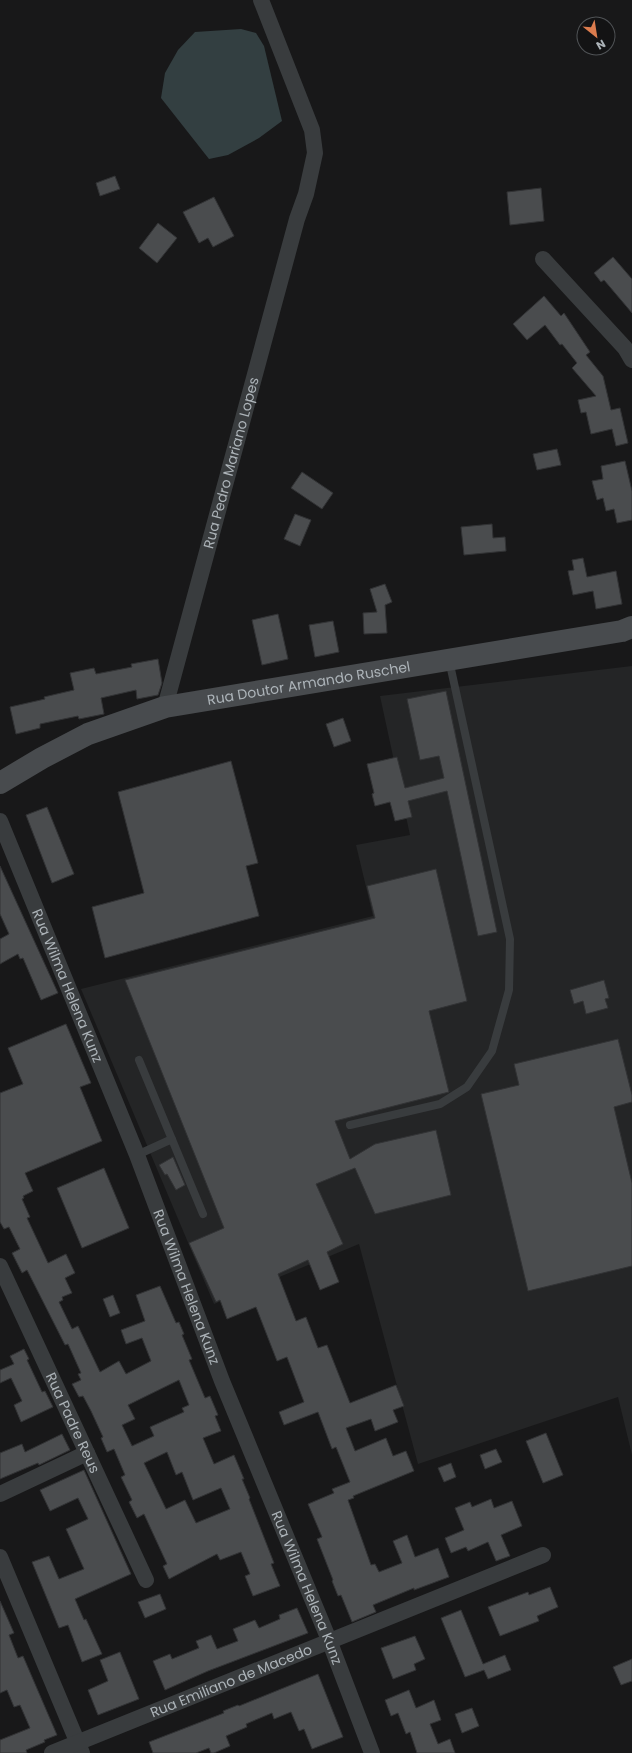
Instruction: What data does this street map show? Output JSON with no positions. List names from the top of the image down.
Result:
{
  "streets": {
    "main road": ["Rua Doutor Armando Ruschel"],
    "street": [
      "Rua Pedro Mariano Lopes",
      "Rua Wilma Helena Kunz",
      "Rua Padre Reus",
      "Rua Emiliano de Macedo"
    ]
  },
  "crossings": [
    ["Rua Pedro Mariano Lopes", "Rua Doutor Armando Ruschel"],
    ["Rua Wilma Helena Kunz", "Rua Emiliano de Macedo"]
  ],
  "north": "bottom right"
}
